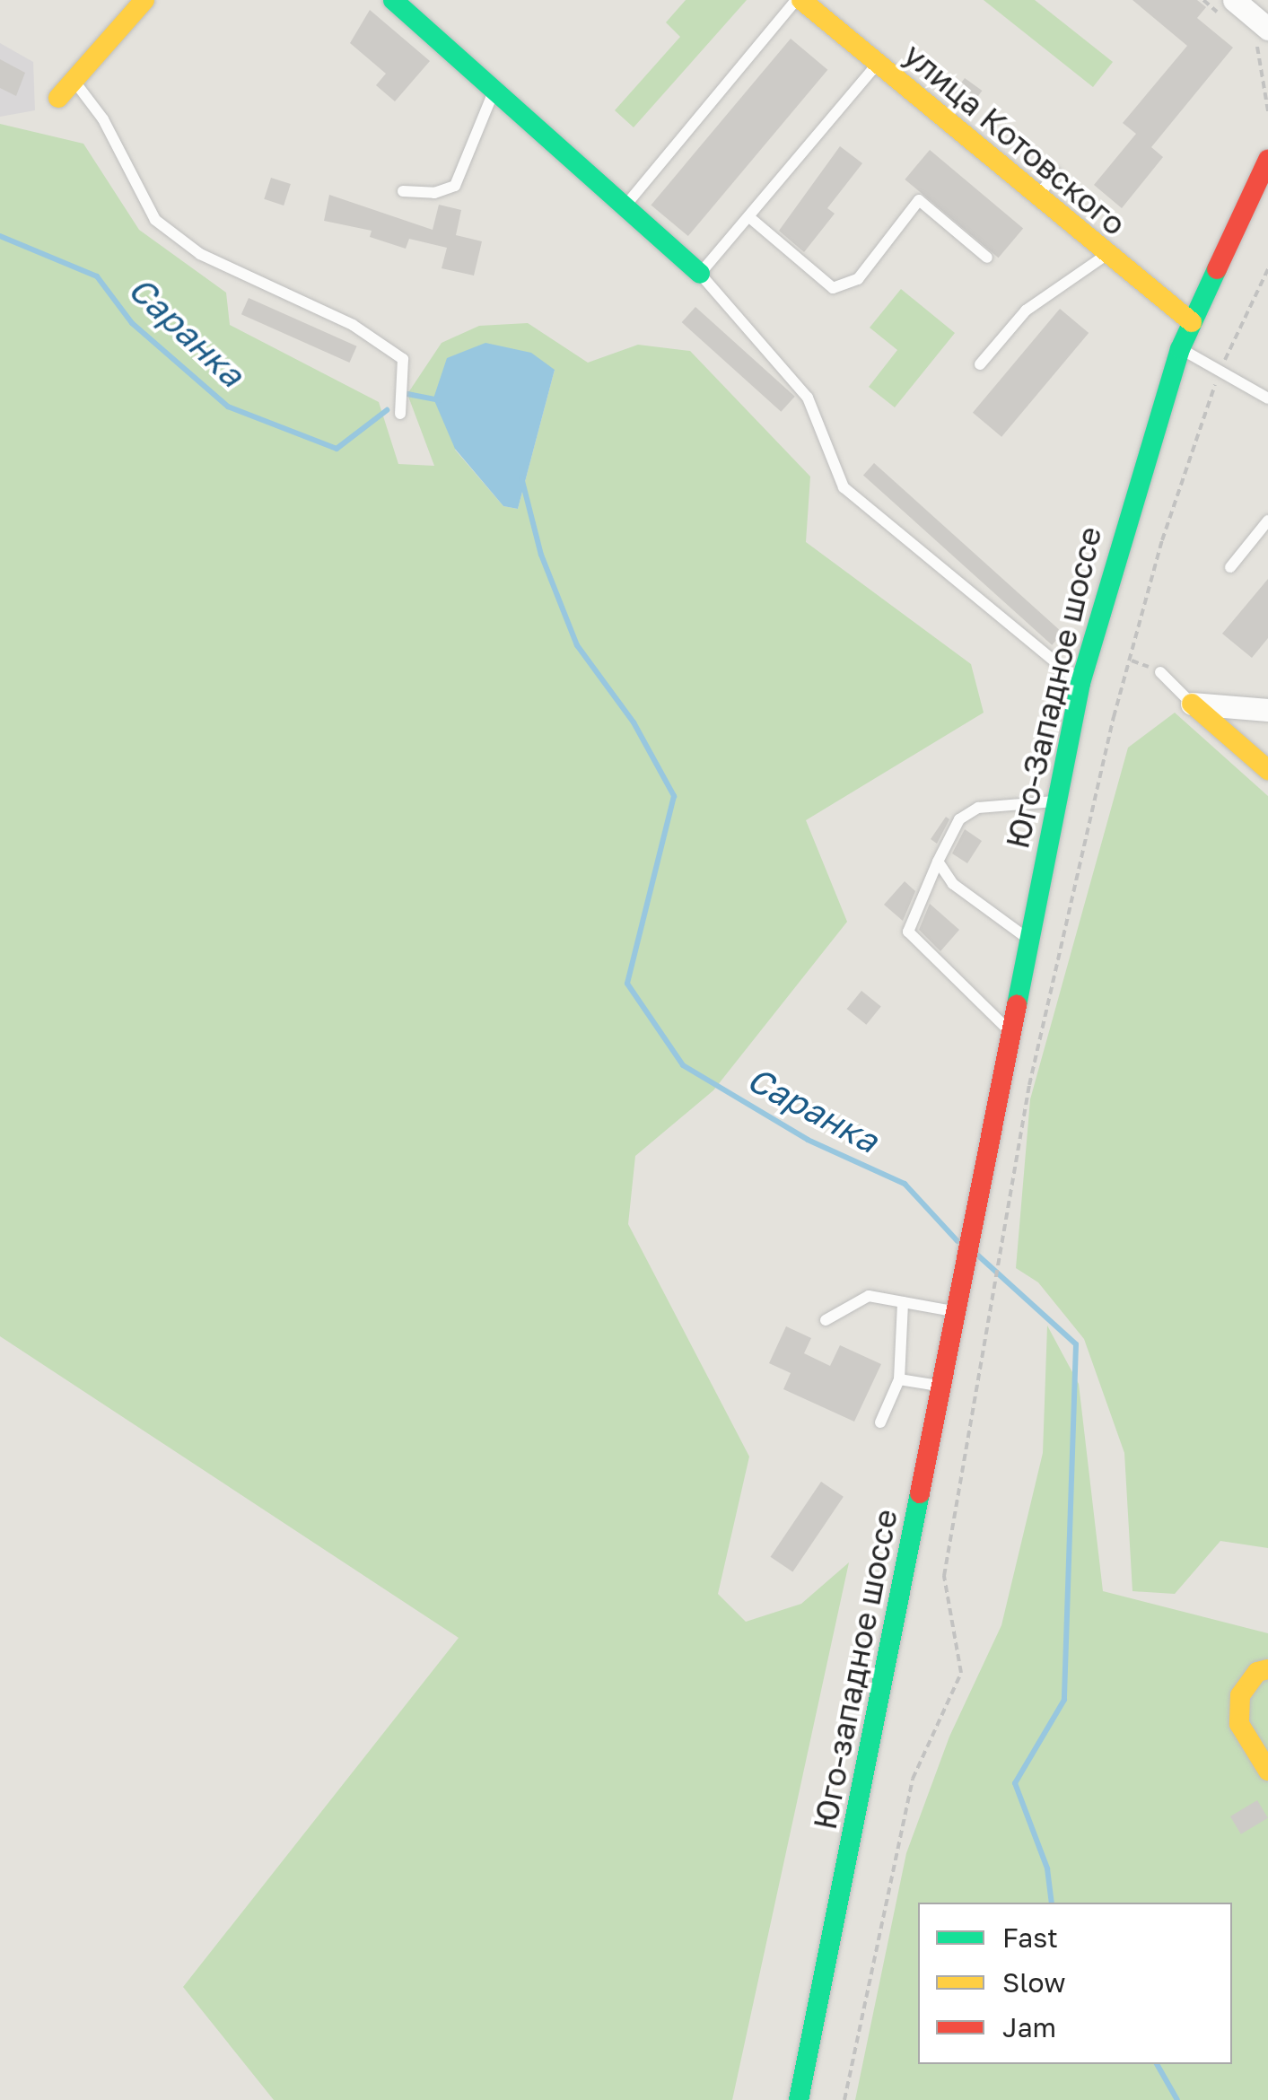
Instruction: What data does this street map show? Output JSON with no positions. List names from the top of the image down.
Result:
{
  "streets": {
    "main road": ["улица Котовского", "Юго-Западное шоссе", "Юго-западное шоссе"]
  },
  "crossings": [
    ["улица Котовского", "Юго-Западное шоссе"],
    ["Юго-Западное шоссе", "Юго-западное шоссе"]
  ],
  "water": ["Саранка"],
  "legend": ["Fast", "Slow", "Jam"]
}
